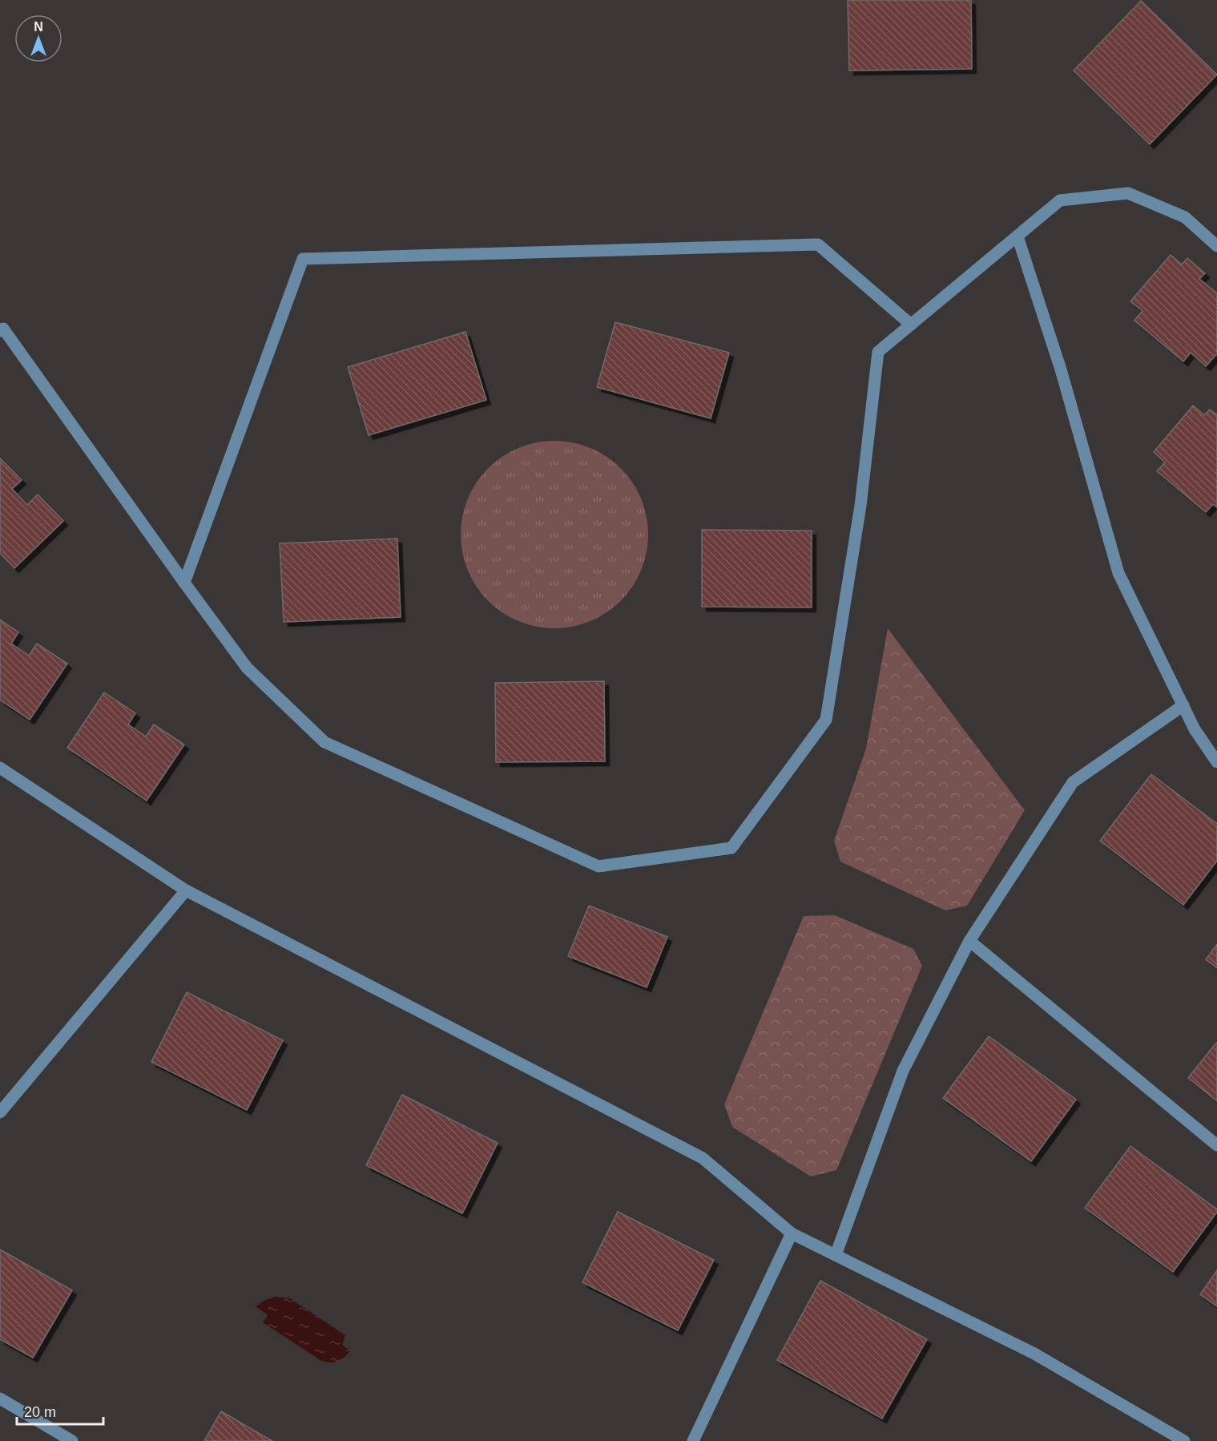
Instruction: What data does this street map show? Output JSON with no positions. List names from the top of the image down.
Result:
{
  "scale_bar": "20 m",
  "north": "top"
}
